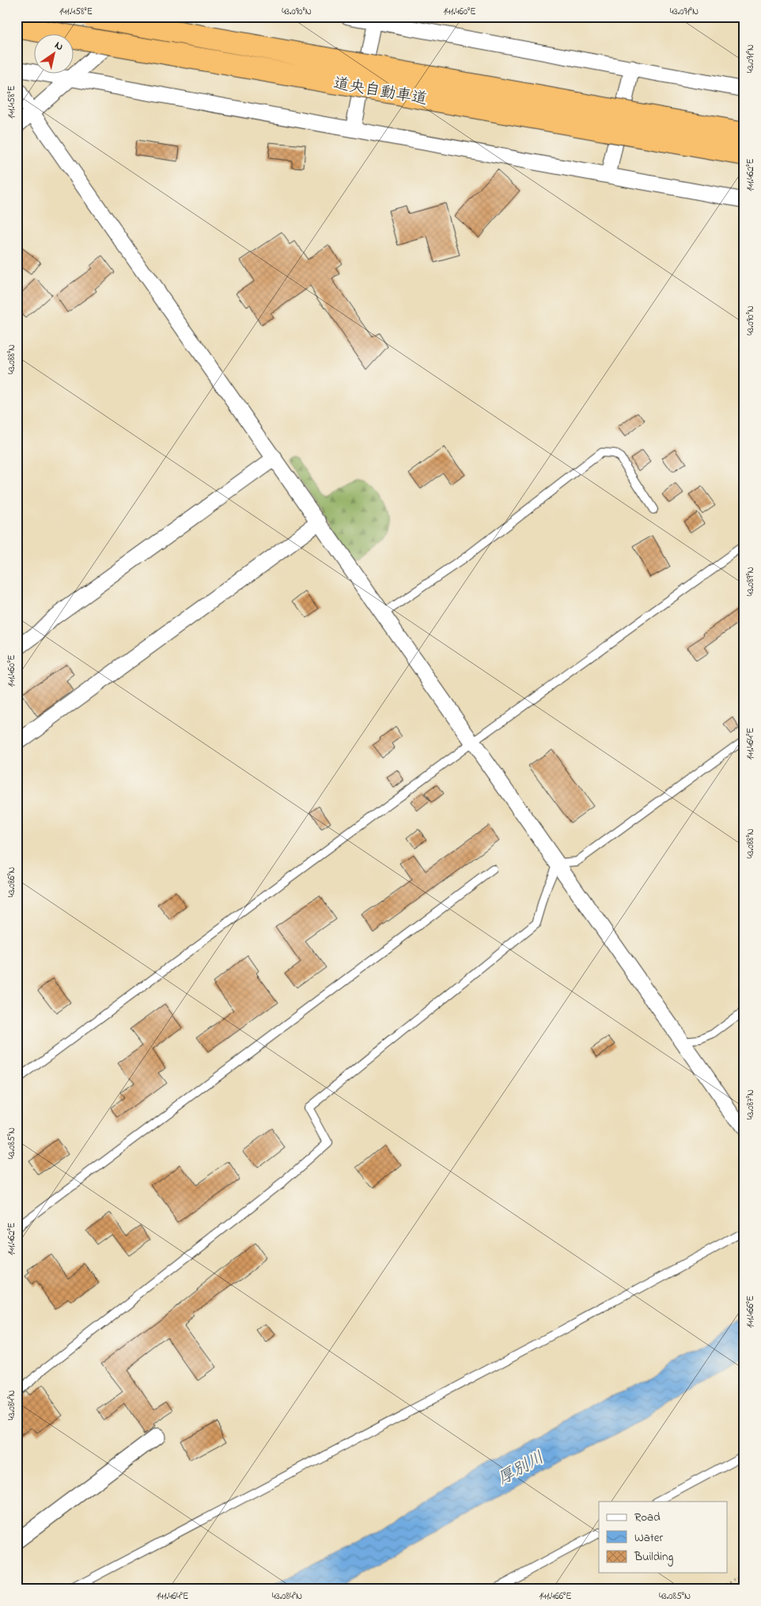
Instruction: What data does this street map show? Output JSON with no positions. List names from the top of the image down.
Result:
{
  "streets": {
    "highway": ["道央自動車道"]
  },
  "water": ["厚別川"],
  "legend": ["Road", "Water", "Building"],
  "north": "top right",
  "coordinates": [
    "141.458°E",
    "43.090°N",
    "141.460°E",
    "43.091°N",
    "141.462°E",
    "43.088°N",
    "43.089°N",
    "141.464°E",
    "43.086°N",
    "43.087°N",
    "43.085°N",
    "141.466°E",
    "43.084°N"
  ]
}
